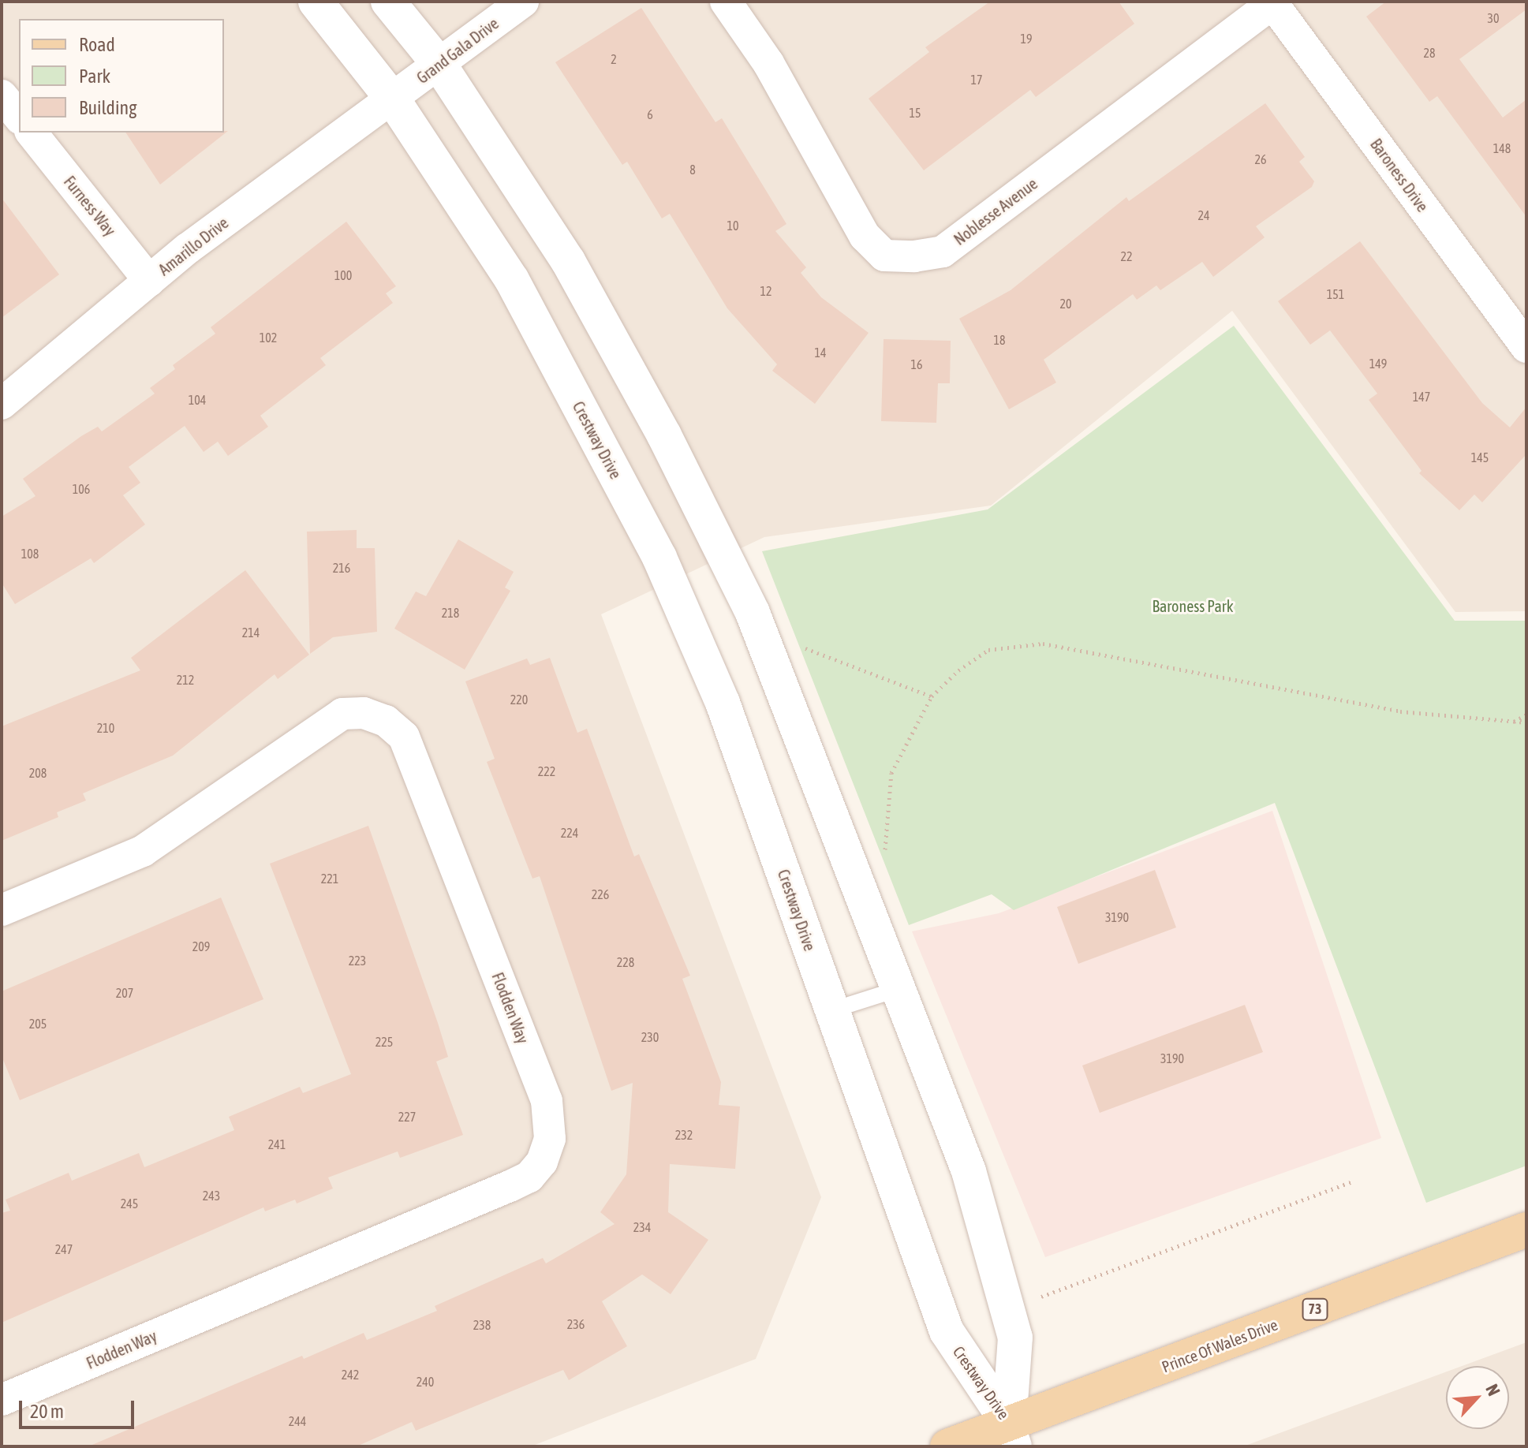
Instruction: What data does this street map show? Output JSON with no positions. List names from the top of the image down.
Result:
{
  "streets": {
    "main road": ["73", "Prince Of Wales Drive"],
    "street": [
      "Grand Gala Drive",
      "Baroness Drive",
      "Furness Way",
      "Noblesse Avenue",
      "Amarillo Drive",
      "Crestway Drive",
      "Flodden Way"
    ]
  },
  "crossings": [
    ["Grand Gala Drive", "Amarillo Drive"],
    ["Grand Gala Drive", "Crestway Drive"],
    ["Baroness Drive", "Noblesse Avenue"],
    ["Furness Way", "Amarillo Drive"],
    ["Amarillo Drive", "Crestway Drive"],
    ["Crestway Drive", "Prince Of Wales Drive"]
  ],
  "parks": ["Baroness Park"],
  "house_numbers": [
    "30",
    "19",
    "28",
    "2",
    "17",
    "15",
    "6",
    "148",
    "26",
    "8",
    "24",
    "10",
    "22",
    "100",
    "12",
    "151",
    "20",
    "102",
    "18",
    "14",
    "149",
    "16",
    "147",
    "104",
    "145",
    "106",
    "108",
    "216",
    "218",
    "214",
    "212",
    "220",
    "210",
    "222",
    "208",
    "224",
    "221",
    "226",
    "3190",
    "209",
    "223",
    "228",
    "207",
    "205",
    "230",
    "225",
    "3190",
    "227",
    "232",
    "241",
    "243",
    "245",
    "234",
    "247",
    "236",
    "238",
    "242",
    "240",
    "244"
  ],
  "legend": ["Road", "Park", "Building"],
  "scale_bar": "20 m",
  "north": "top right"
}
